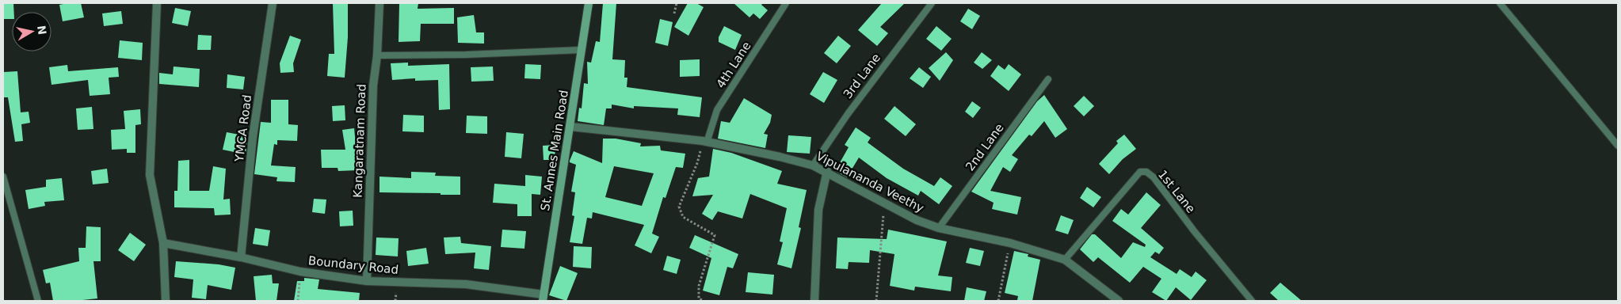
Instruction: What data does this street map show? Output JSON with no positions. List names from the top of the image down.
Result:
{
  "streets": {
    "street": [
      "YMCA Road",
      "Kangaratnam Road",
      "St. Annes Main Road",
      "Vipulananda Veethy",
      "Boundary Road"
    ],
    "lane": [
      "4th Lane",
      "3rd Lane",
      "2nd Lane",
      "1st Lane"
    ]
  },
  "crossings": [
    ["4th Lane", "Vipulananda Veethy"],
    ["3rd Lane", "Vipulananda Veethy"],
    ["YMCA Road", "Boundary Road"],
    ["Kangaratnam Road", "Boundary Road"],
    ["2nd Lane", "Vipulananda Veethy"],
    ["St. Annes Main Road", "Vipulananda Veethy"],
    ["St. Annes Main Road", "Boundary Road"],
    ["Vipulananda Veethy", "1st Lane"]
  ],
  "north": "right"
}
